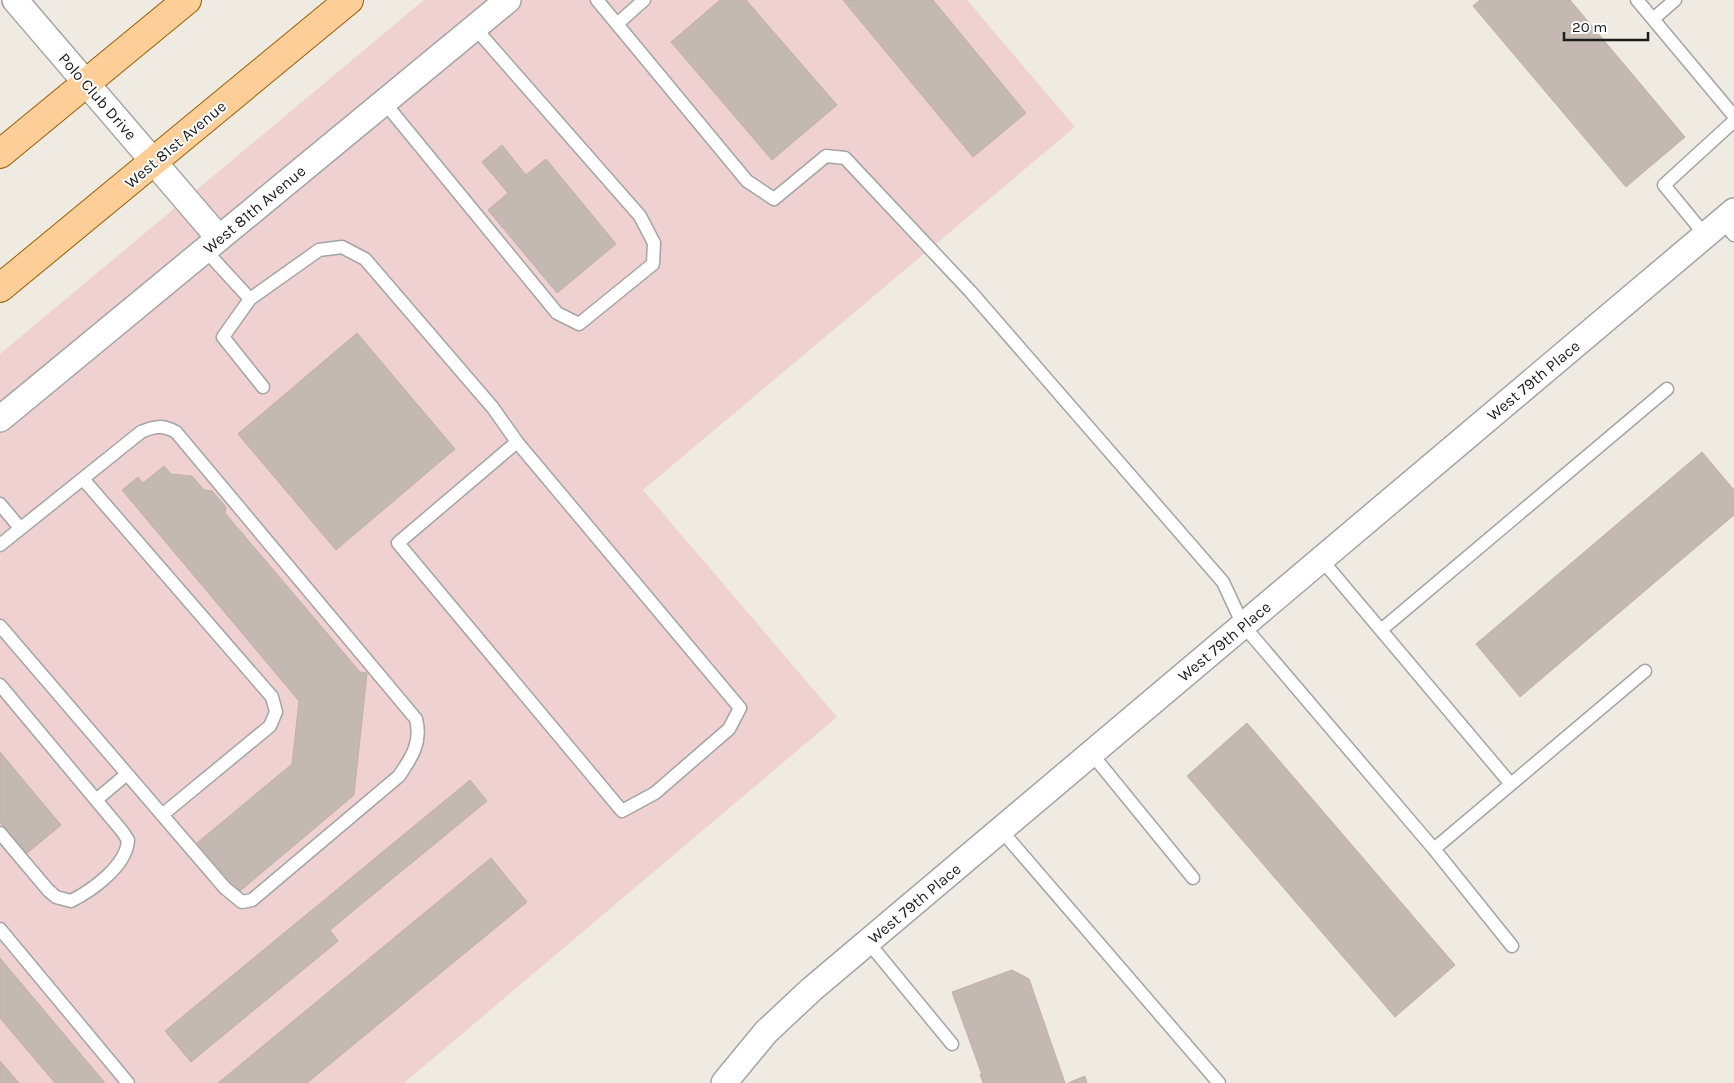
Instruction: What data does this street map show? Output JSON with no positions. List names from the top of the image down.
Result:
{
  "streets": {
    "main road": ["West 81st Avenue"],
    "street": ["Polo Club Drive", "West 81th Avenue", "West 79th Place"]
  },
  "crossings": [
    ["Polo Club Drive", "West 81st Avenue"],
    ["Polo Club Drive", "West 81th Avenue"]
  ],
  "scale_bar": "20 m"
}
